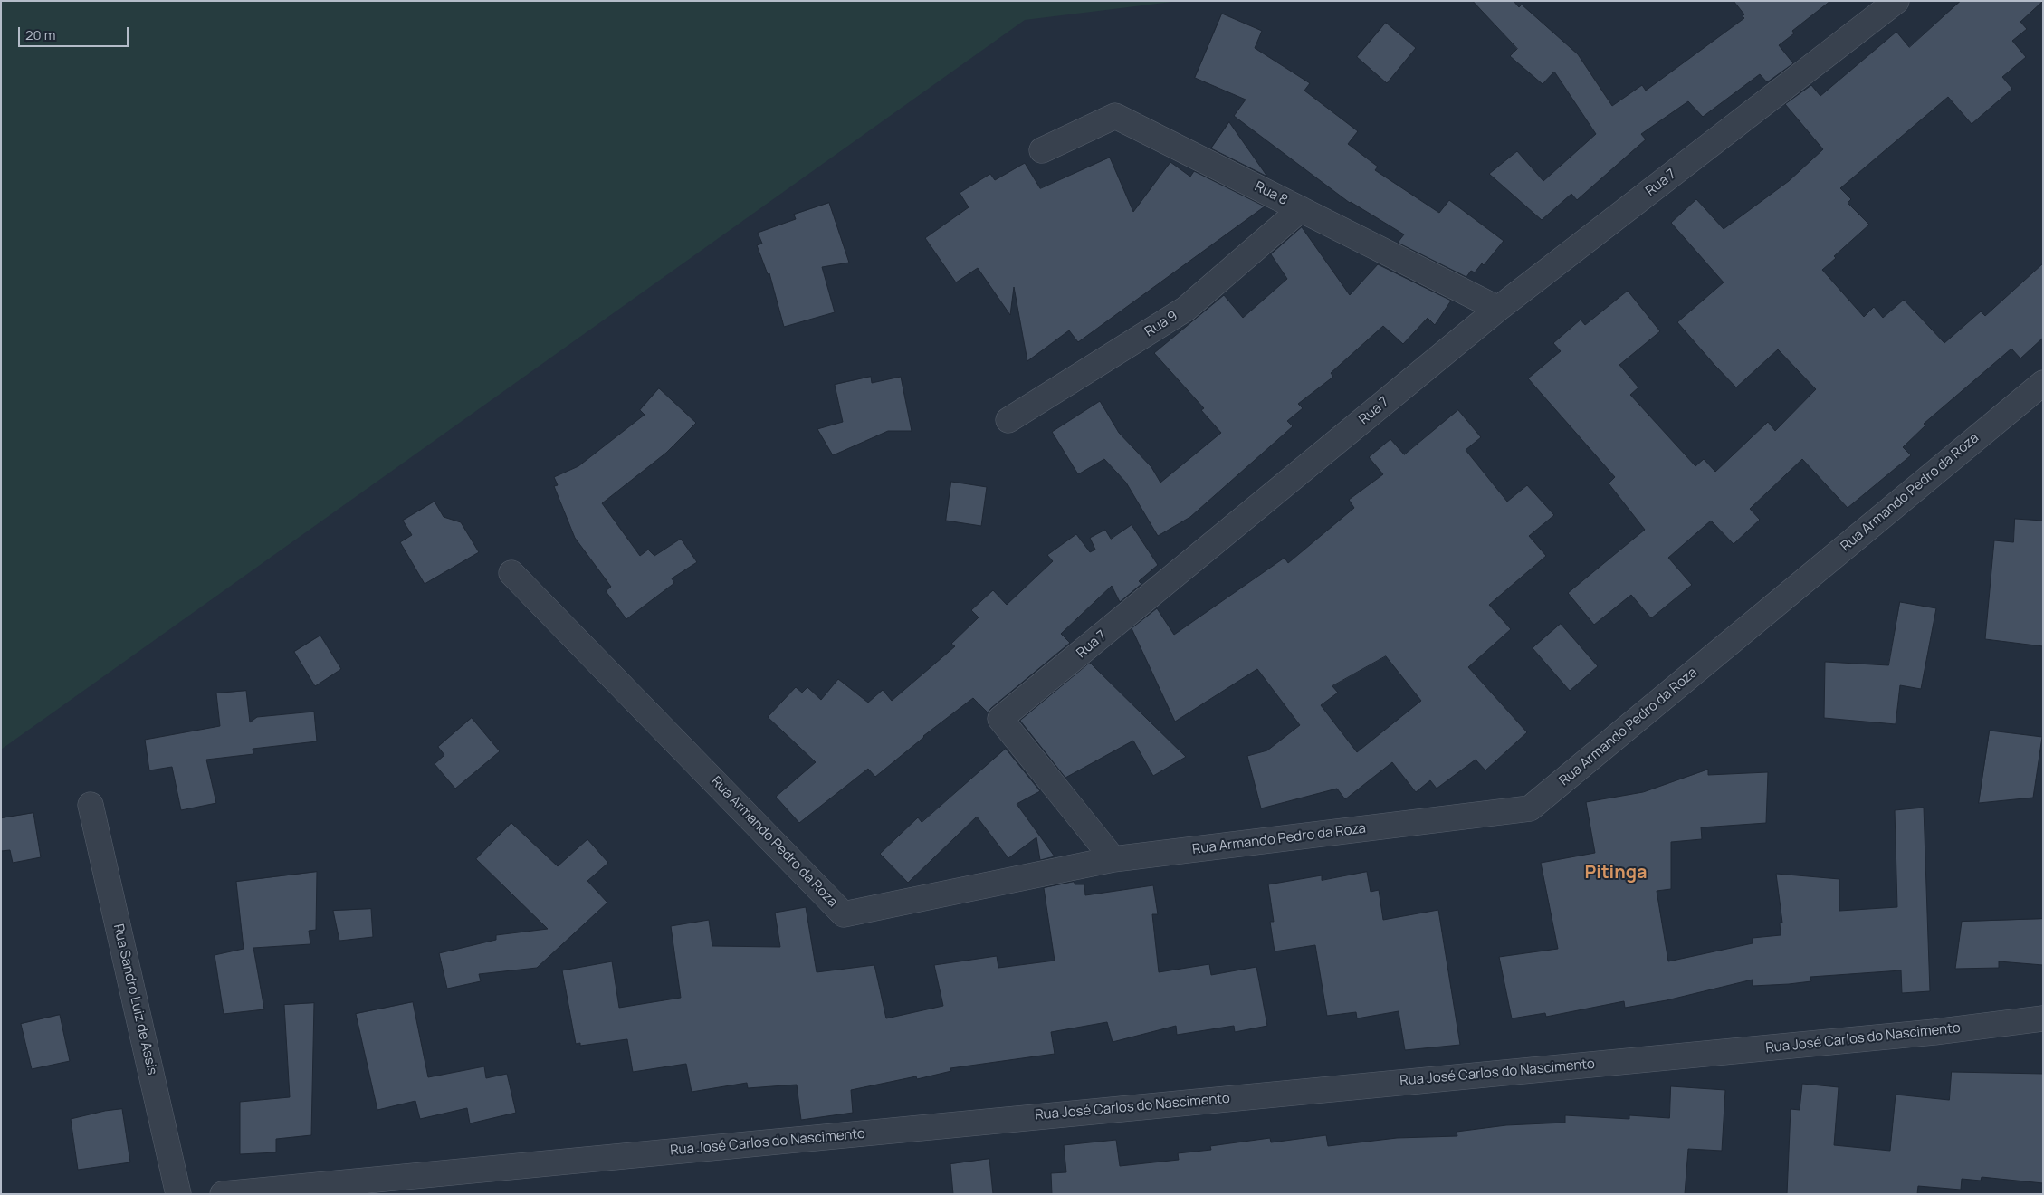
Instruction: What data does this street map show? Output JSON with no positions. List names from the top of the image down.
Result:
{
  "streets": {
    "street": [
      "Rua 7",
      "Rua 8",
      "Rua 9",
      "Rua Armando Pedro da Roza",
      "Rua Sandro Luiz de Assis",
      "Rua José Carlos do Nascimento"
    ]
  },
  "crossings": [
    ["Rua 7", "Rua 8"],
    ["Rua 7", "Rua Armando Pedro da Roza"],
    ["Rua 8", "Rua 9"]
  ],
  "districts": ["Pitinga"],
  "scale_bar": "20 m"
}
